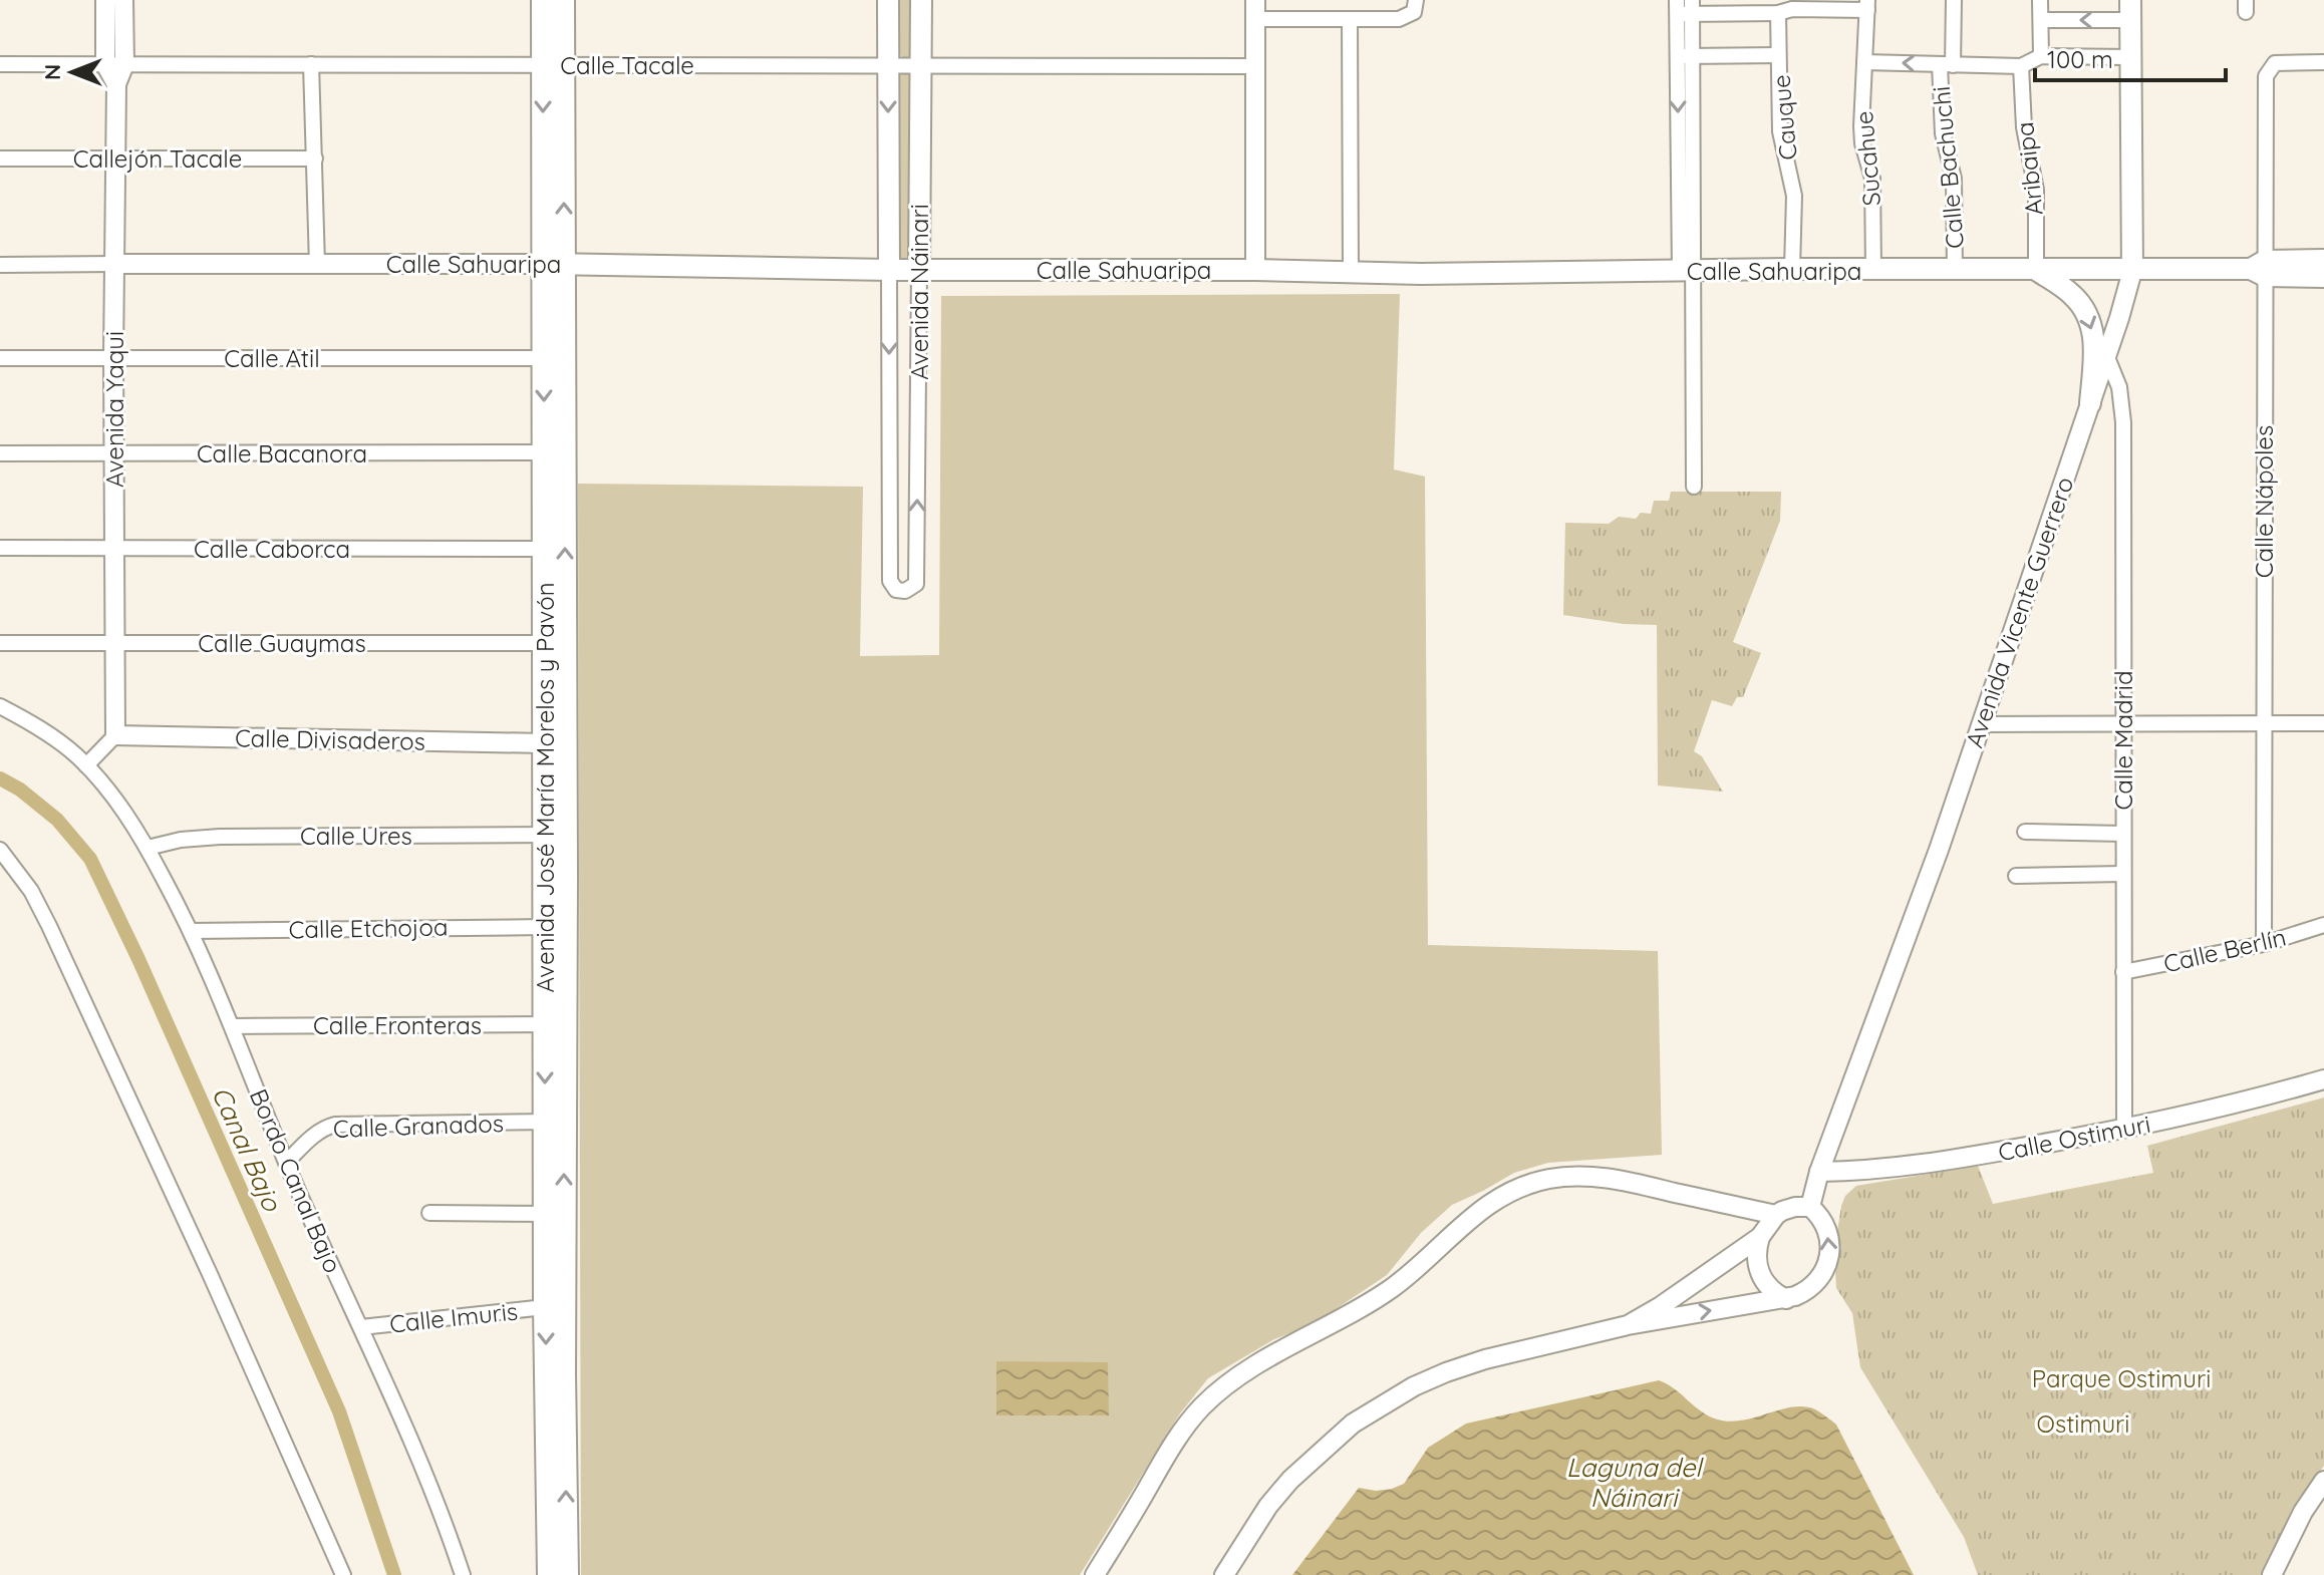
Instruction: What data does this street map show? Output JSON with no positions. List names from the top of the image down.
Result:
{
  "streets": {
    "main road": [
      "Calle Sahuaripa",
      "Avenida Náinari",
      "Avenida Vicente Guerrero",
      "Avenida José María Morelos y Pavón"
    ],
    "street": [
      "Calle Tacale",
      "Cauque",
      "Callejón Tacale",
      "Sucahue",
      "Calle Bachuchi",
      "Aribaipa",
      "Calle Atil",
      "Avenida Yaqui",
      "Calle Bacanora",
      "Calle Nápoles",
      "Calle Caborca",
      "Calle Guaymas",
      "Calle Divisaderos",
      "Calle Madrid",
      "Calle Ures",
      "Calle Etchojoa",
      "Calle Berlín",
      "Calle Fronteras",
      "Calle Granados",
      "Calle Ostimuri",
      "Bordo Canal Bajo",
      "Calle Imuris"
    ]
  },
  "crossings": [
    ["Calle Tacale", "Avenida Náinari"],
    ["Calle Tacale", "Avenida Yaqui"],
    ["Calle Tacale", "Avenida José María Morelos y Pavón"],
    ["Cauque", "Calle Sahuaripa"],
    ["Callejón Tacale", "Avenida Yaqui"],
    ["Sucahue", "Calle Sahuaripa"],
    ["Calle Bachuchi", "Calle Sahuaripa"],
    ["Aribaipa", "Calle Sahuaripa"],
    ["Calle Sahuaripa", "Avenida Náinari"],
    ["Calle Sahuaripa", "Avenida Yaqui"],
    ["Calle Sahuaripa", "Calle Nápoles"],
    ["Calle Sahuaripa", "Avenida Vicente Guerrero"],
    ["Calle Sahuaripa", "Avenida José María Morelos y Pavón"],
    ["Calle Atil", "Avenida Yaqui"],
    ["Calle Atil", "Avenida José María Morelos y Pavón"],
    ["Avenida Yaqui", "Calle Bacanora"],
    ["Avenida Yaqui", "Calle Caborca"],
    ["Avenida Yaqui", "Calle Guaymas"],
    ["Avenida Yaqui", "Calle Divisaderos"],
    ["Calle Bacanora", "Avenida José María Morelos y Pavón"],
    ["Calle Nápoles", "Calle Berlín"],
    ["Calle Caborca", "Avenida José María Morelos y Pavón"],
    ["Avenida Vicente Guerrero", "Calle Madrid"],
    ["Avenida Vicente Guerrero", "Calle Ostimuri"],
    ["Calle Guaymas", "Avenida José María Morelos y Pavón"],
    ["Calle Divisaderos", "Avenida José María Morelos y Pavón"],
    ["Calle Madrid", "Calle Berlín"],
    ["Calle Madrid", "Calle Ostimuri"],
    ["Avenida José María Morelos y Pavón", "Calle Ures"],
    ["Avenida José María Morelos y Pavón", "Calle Etchojoa"],
    ["Avenida José María Morelos y Pavón", "Calle Fronteras"],
    ["Avenida José María Morelos y Pavón", "Calle Granados"],
    ["Avenida José María Morelos y Pavón", "Calle Imuris"],
    ["Calle Ures", "Bordo Canal Bajo"],
    ["Calle Etchojoa", "Bordo Canal Bajo"],
    ["Calle Fronteras", "Bordo Canal Bajo"],
    ["Calle Granados", "Bordo Canal Bajo"],
    ["Bordo Canal Bajo", "Calle Imuris"]
  ],
  "water": ["Canal Bajo", "Laguna del Náinari"],
  "parks": ["Parque Ostimuri", "Ostimuri"],
  "scale_bar": "100 m",
  "north": "left"
}
